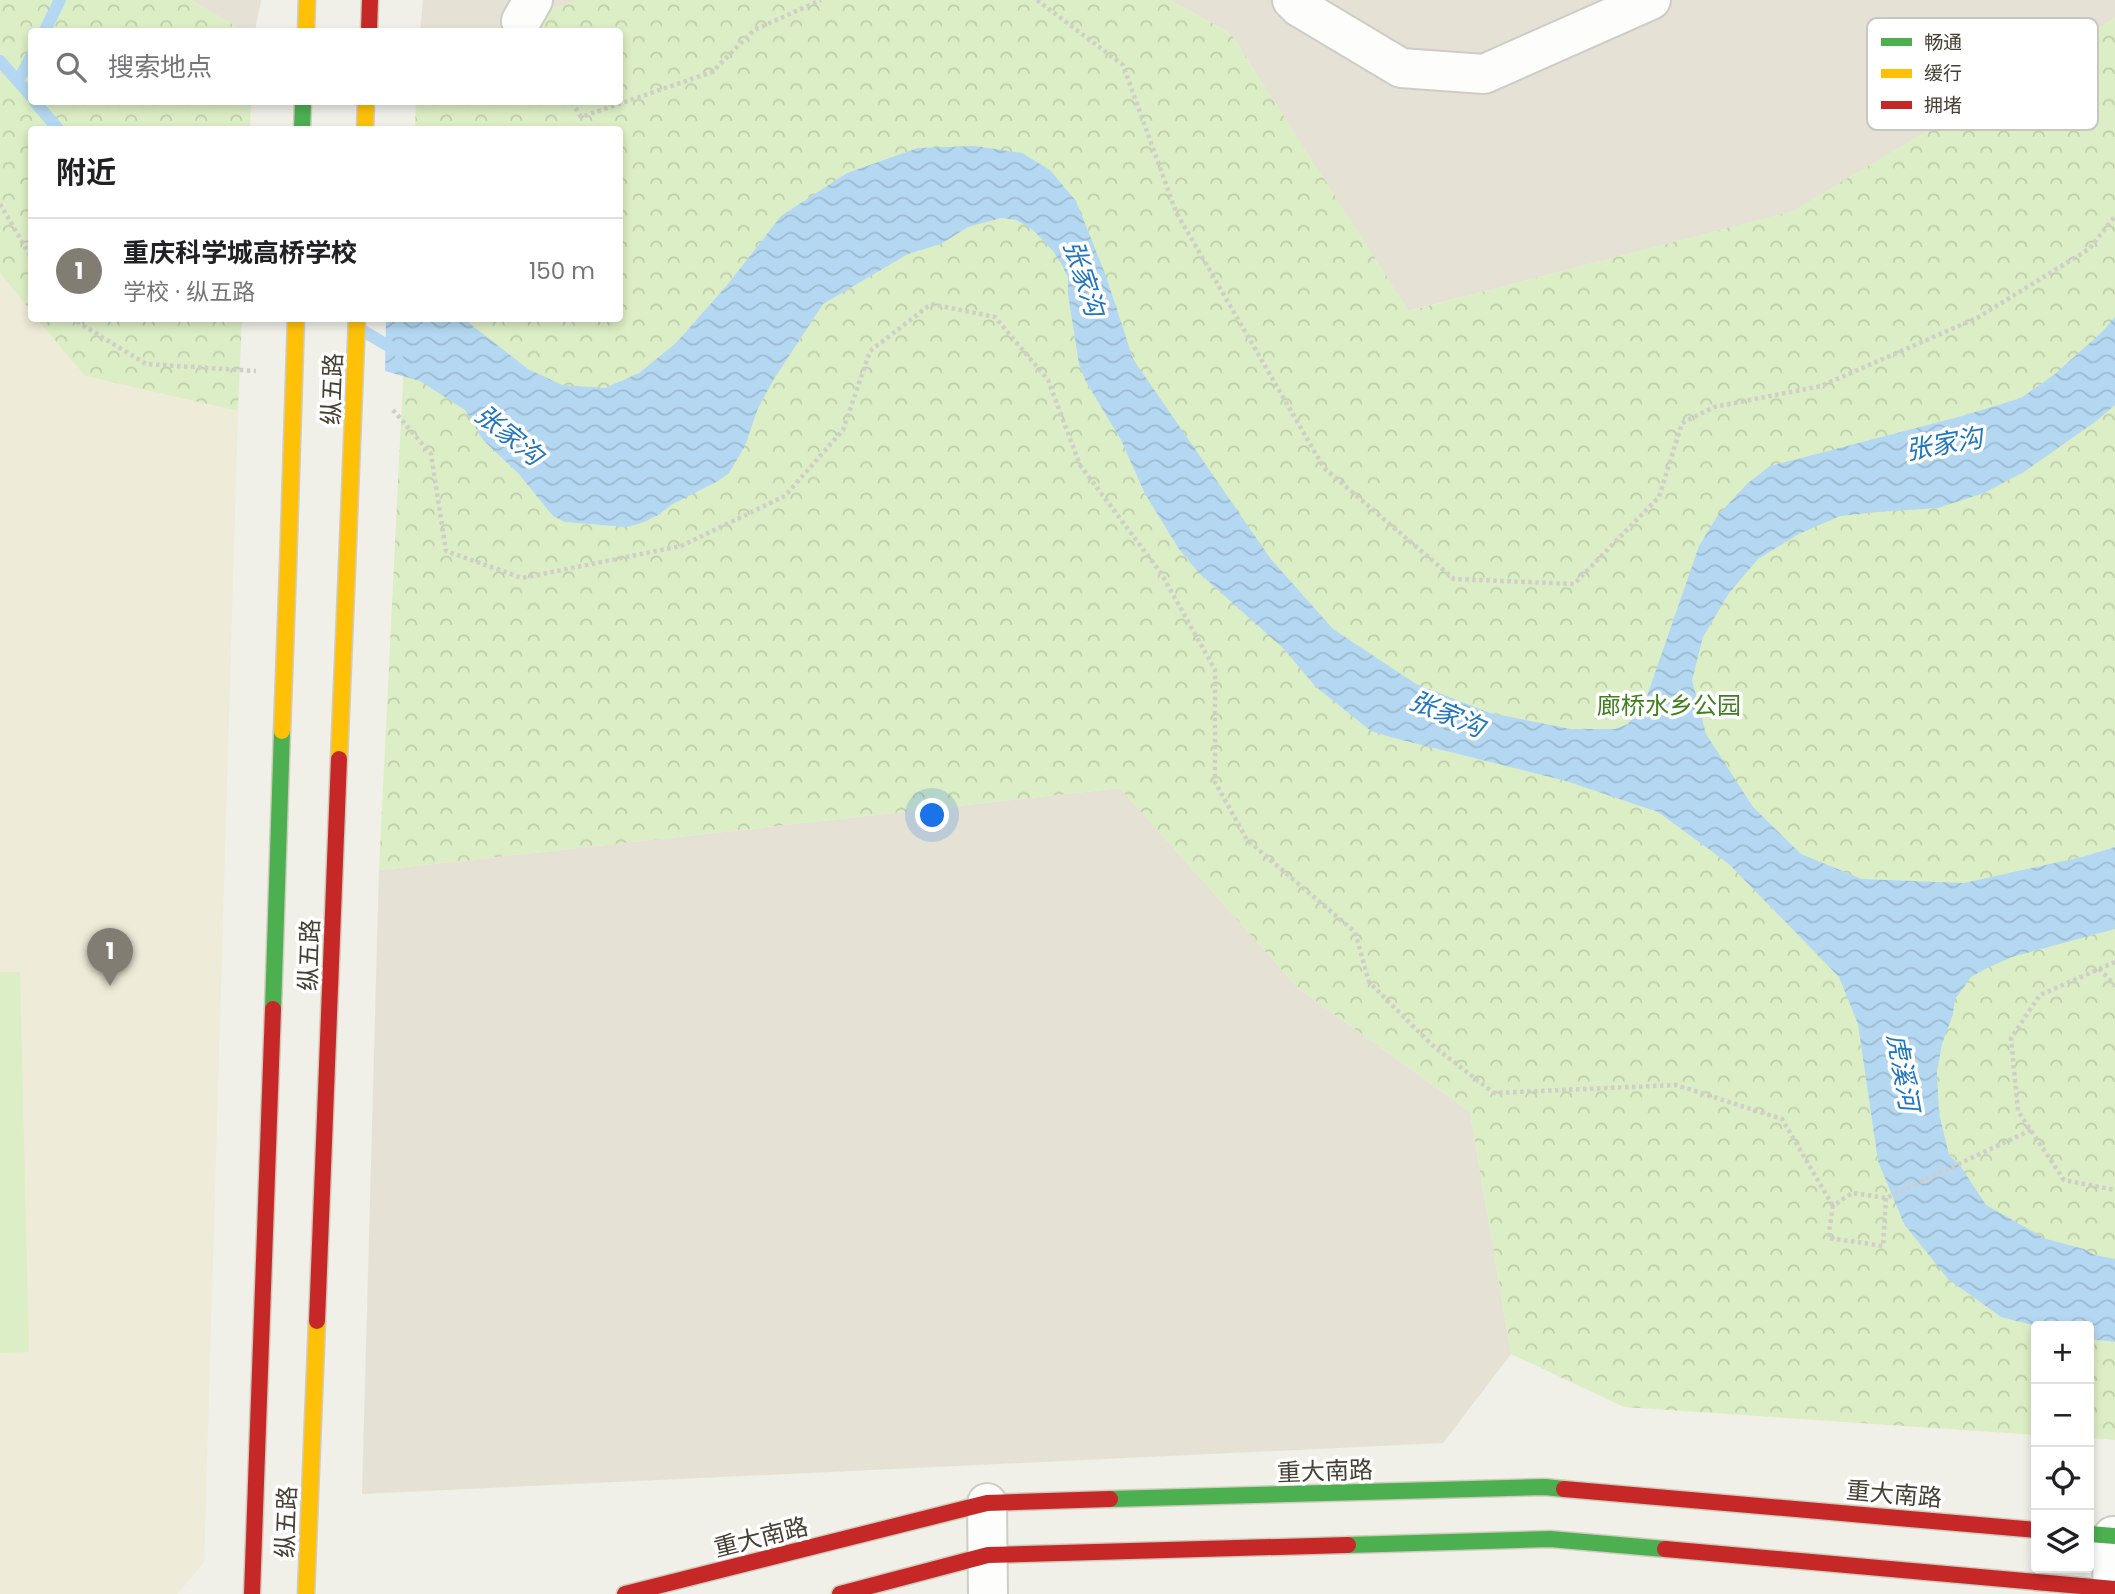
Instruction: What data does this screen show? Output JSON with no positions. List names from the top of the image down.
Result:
{
  "streets": {
    "main road": ["纵五路", "重大南路"]
  },
  "water": ["张家沟", "虎溪河"],
  "parks": ["廊桥水乡公园"],
  "legend": ["畅通", "缓行", "拥堵"],
  "page": {
    "search": "搜索地点",
    "heading": "附近",
    "list": [
      {
        "mark": "1",
        "name": "重庆科学城高桥学校",
        "note": "学校 · 纵五路",
        "value": "150 m"
      }
    ],
    "pins": "1",
    "map_buttons": ["+", "−"]
  }
}
